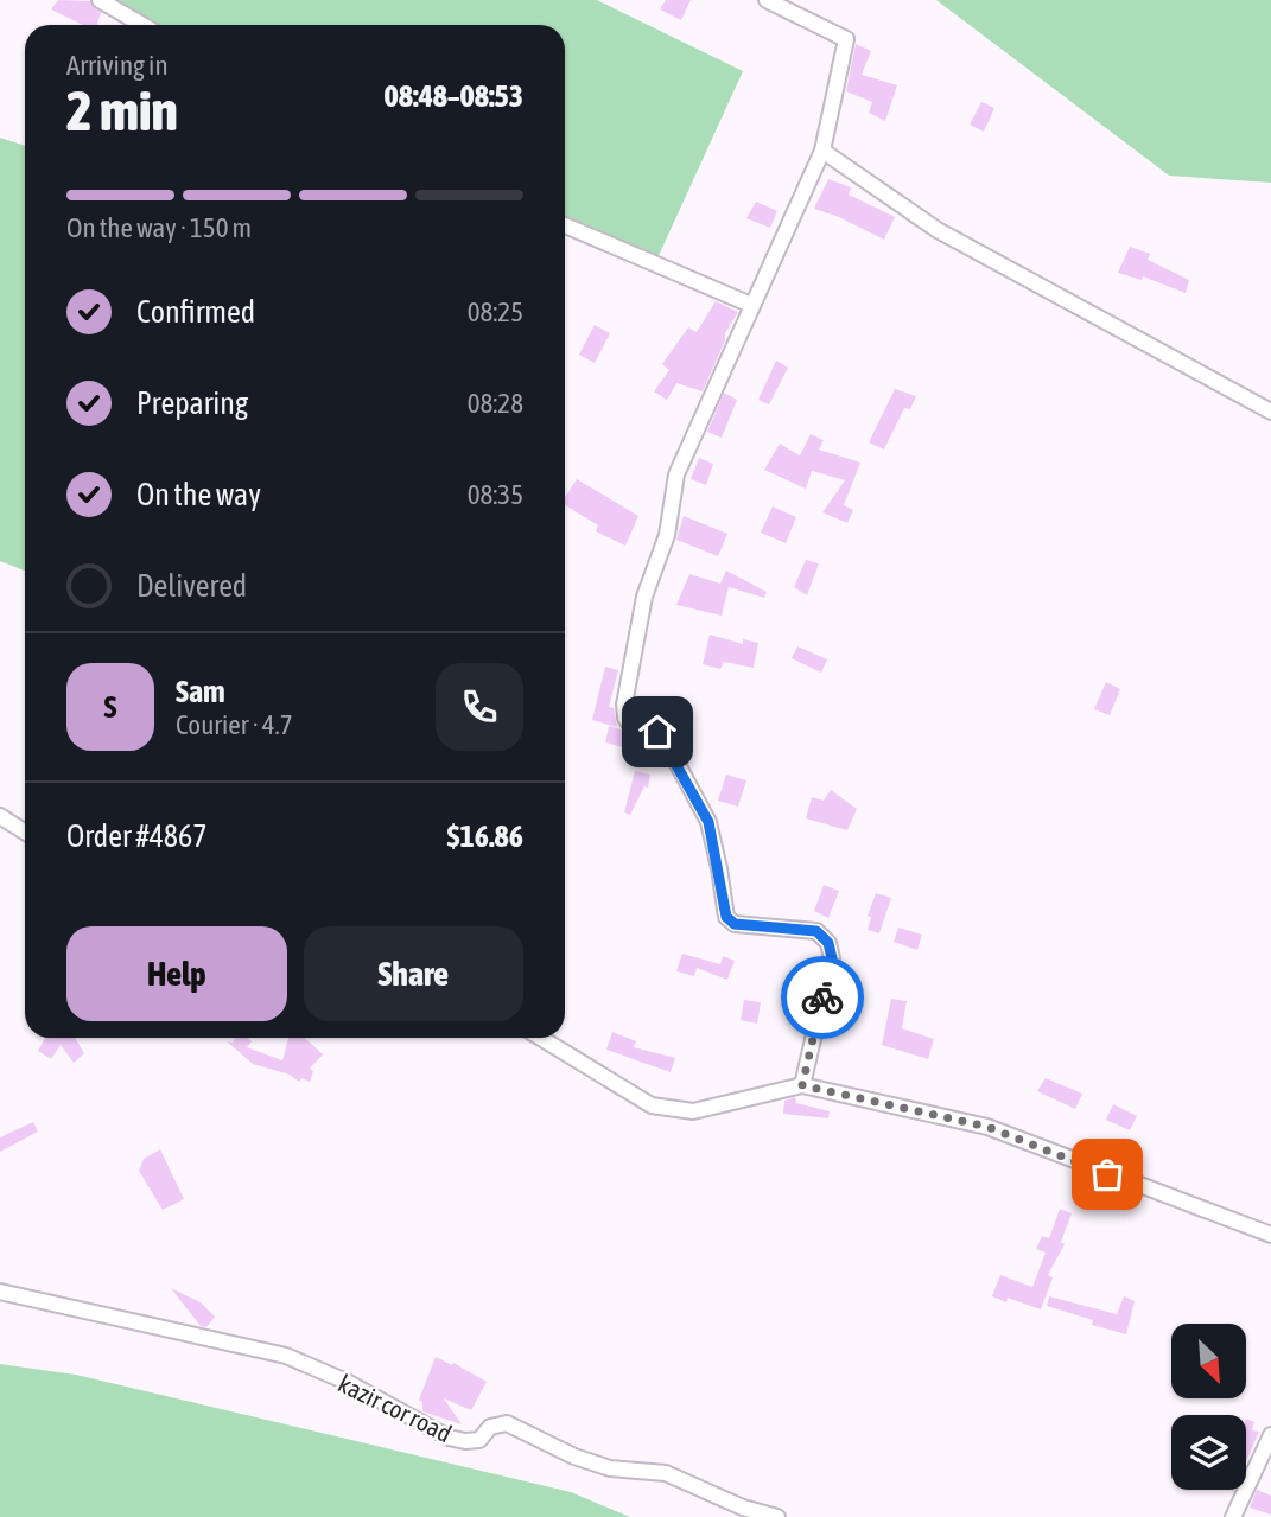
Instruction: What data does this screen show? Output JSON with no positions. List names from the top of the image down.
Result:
{
  "streets": {
    "street": ["kazir cor road"]
  },
  "north": "bottom right",
  "page": {
    "heading": ["2 min", "Arriving in", "08:48–08:53"],
    "panel": [
      "Sam",
      "Courier · 4.7",
      "Order #4867",
      "$16.86"
    ],
    "bar": "On the way · 150 m",
    "list": [
      ["Confirmed", "08:25"],
      ["Preparing", "08:28"],
      ["On the way", "08:35"],
      "Delivered"
    ],
    "round": "S",
    "buttons": ["Help", "Share"]
  }
}
